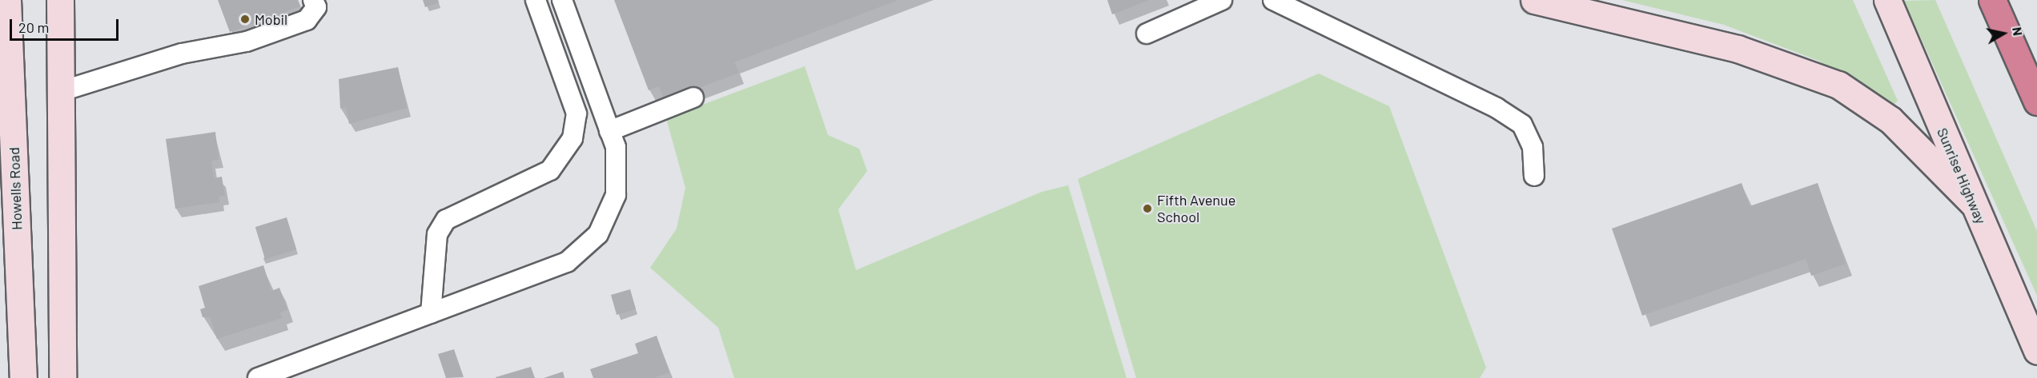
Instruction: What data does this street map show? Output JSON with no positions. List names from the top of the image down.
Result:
{
  "streets": {
    "main road": ["Sunrise Highway", "Howells Road"]
  },
  "places": ["Mobil", "Fifth Avenue School"],
  "scale_bar": "20 m",
  "north": "right"
}
